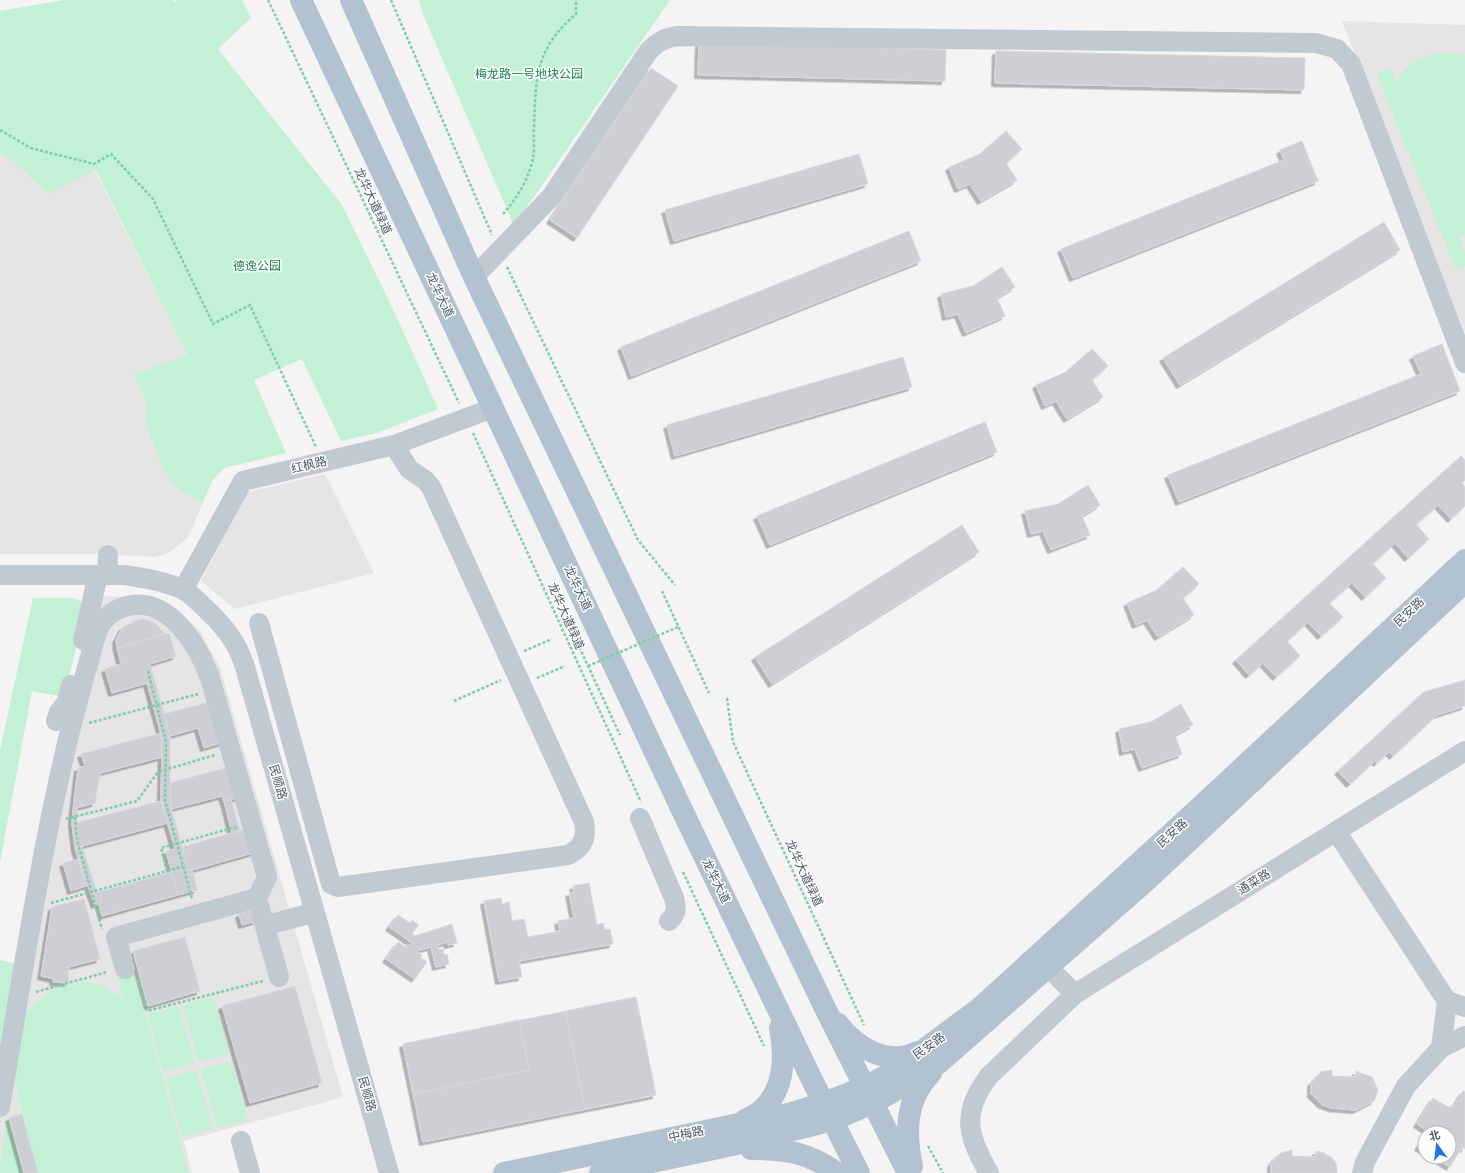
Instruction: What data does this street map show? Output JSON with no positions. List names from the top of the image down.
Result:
{
  "streets": {
    "main road": ["龙华大道", "民安路", "中梅路"],
    "street": ["红枫路", "民顺路", "通菜路"],
    "path": ["龙华大道绿道"]
  },
  "crossings": [
    ["龙华大道", "红枫路"],
    ["龙华大道", "中梅路"],
    ["红枫路", "民顺路"],
    ["民安路", "中梅路"]
  ],
  "parks": ["梅龙路一号地块公园", "德逸公园"],
  "north": "top"
}
